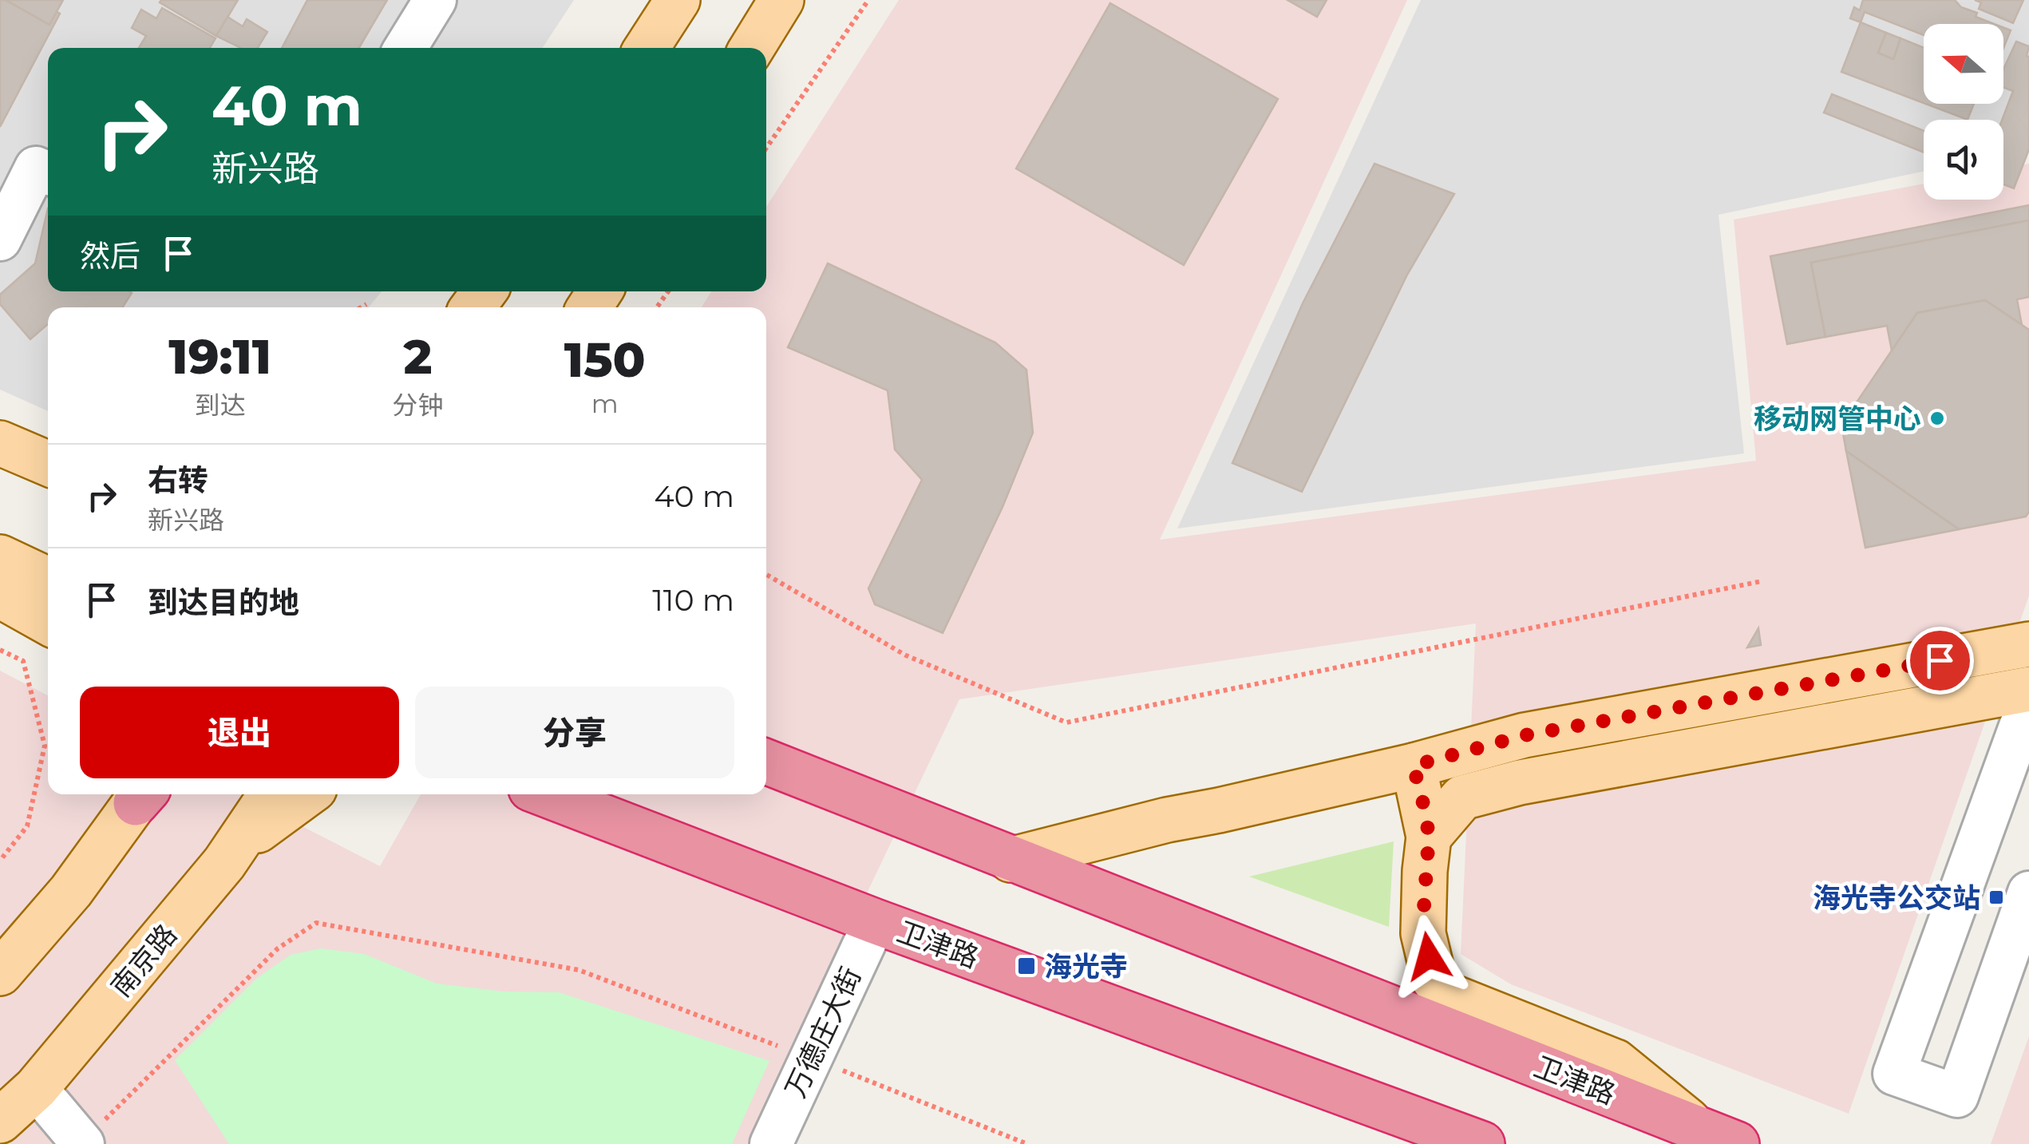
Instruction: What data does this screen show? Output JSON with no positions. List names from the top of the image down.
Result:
{
  "streets": {
    "highway": ["卫津路"],
    "main road": ["南京路"],
    "street": ["万德庄大街"]
  },
  "crossings": [
    ["卫津路", "万德庄大街"]
  ],
  "places": {
    "other": ["移动网管中心"],
    "transit": ["海光寺公交站", "海光寺"]
  },
  "north": "left",
  "page": {
    "turn": ["40 m", "新兴路"],
    "then": "然后",
    "eta": [
      "19:11",
      "到达",
      "2",
      "分钟",
      "150",
      "m"
    ],
    "list": [
      {
        "name": "右转",
        "note": "新兴路",
        "value": "40 m"
      },
      {
        "name": "到达目的地",
        "value": "110 m"
      }
    ],
    "buttons": ["退出", "分享"]
  }
}
